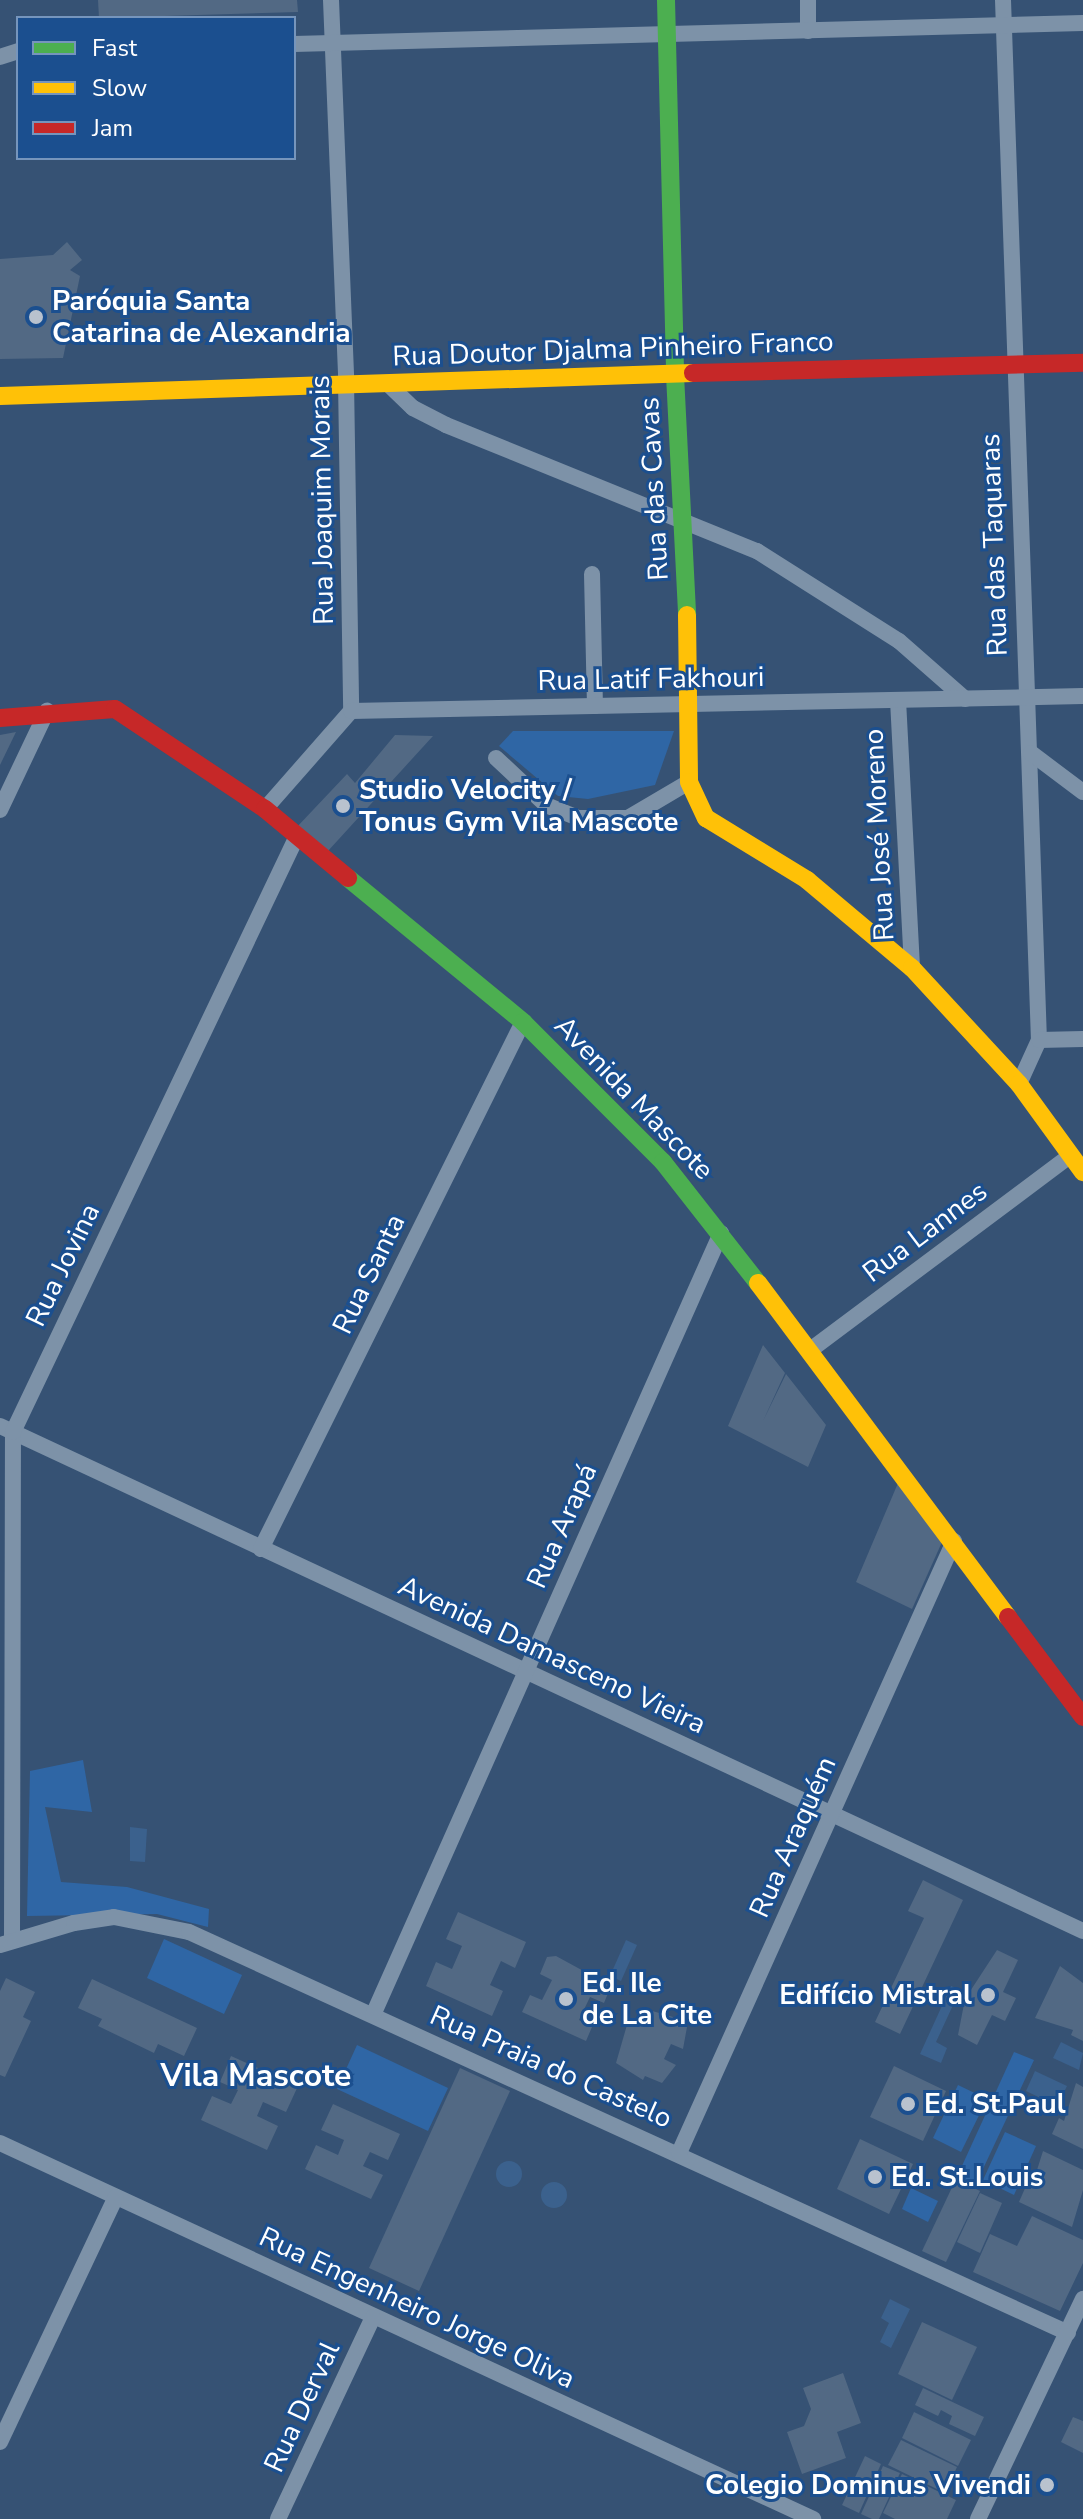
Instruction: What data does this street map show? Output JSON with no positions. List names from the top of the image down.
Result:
{
  "streets": {
    "street": [
      "Rua Doutor Djalma Pinheiro Franco",
      "Rua das Cavas",
      "Rua Joaquim Morais",
      "Rua das Taquaras",
      "Rua Latif Fakhouri",
      "Rua José Moreno",
      "Avenida Mascote",
      "Rua Lannes",
      "Rua Jovina",
      "Rua Santa",
      "Rua Arapá",
      "Avenida Damasceno Vieira",
      "Rua Araquém",
      "Rua Praia do Castelo",
      "Rua Engenheiro Jorge Oliva",
      "Rua Derval"
    ]
  },
  "crossings": [
    ["Rua Doutor Djalma Pinheiro Franco", "Rua das Cavas"],
    ["Rua Doutor Djalma Pinheiro Franco", "Rua Joaquim Morais"],
    ["Rua Doutor Djalma Pinheiro Franco", "Rua das Taquaras"],
    ["Rua das Cavas", "Rua Latif Fakhouri"],
    ["Rua Joaquim Morais", "Rua Latif Fakhouri"],
    ["Rua das Taquaras", "Rua Latif Fakhouri"],
    ["Rua Latif Fakhouri", "Rua José Moreno"],
    ["Avenida Mascote", "Rua Lannes"],
    ["Avenida Mascote", "Rua Jovina"],
    ["Avenida Mascote", "Rua Santa"],
    ["Avenida Mascote", "Rua Arapá"],
    ["Avenida Mascote", "Rua Araquém"],
    ["Rua Jovina", "Avenida Damasceno Vieira"],
    ["Rua Jovina", "Rua Praia do Castelo"],
    ["Rua Santa", "Avenida Damasceno Vieira"],
    ["Rua Arapá", "Avenida Damasceno Vieira"],
    ["Rua Arapá", "Rua Praia do Castelo"],
    ["Avenida Damasceno Vieira", "Rua Araquém"],
    ["Rua Araquém", "Rua Praia do Castelo"],
    ["Rua Engenheiro Jorge Oliva", "Rua Derval"]
  ],
  "districts": ["Vila Mascote"],
  "places": [
    "Paróquia Santa Catarina de Alexandria",
    "Studio Velocity / Tonus Gym Vila Mascote",
    "Edifício Mistral",
    "Ed. Ile de La Cite",
    "Ed. St.Paul",
    "Ed. St.Louis",
    "Colegio Dominus Vivendi"
  ],
  "legend": ["Fast", "Slow", "Jam"]
}
